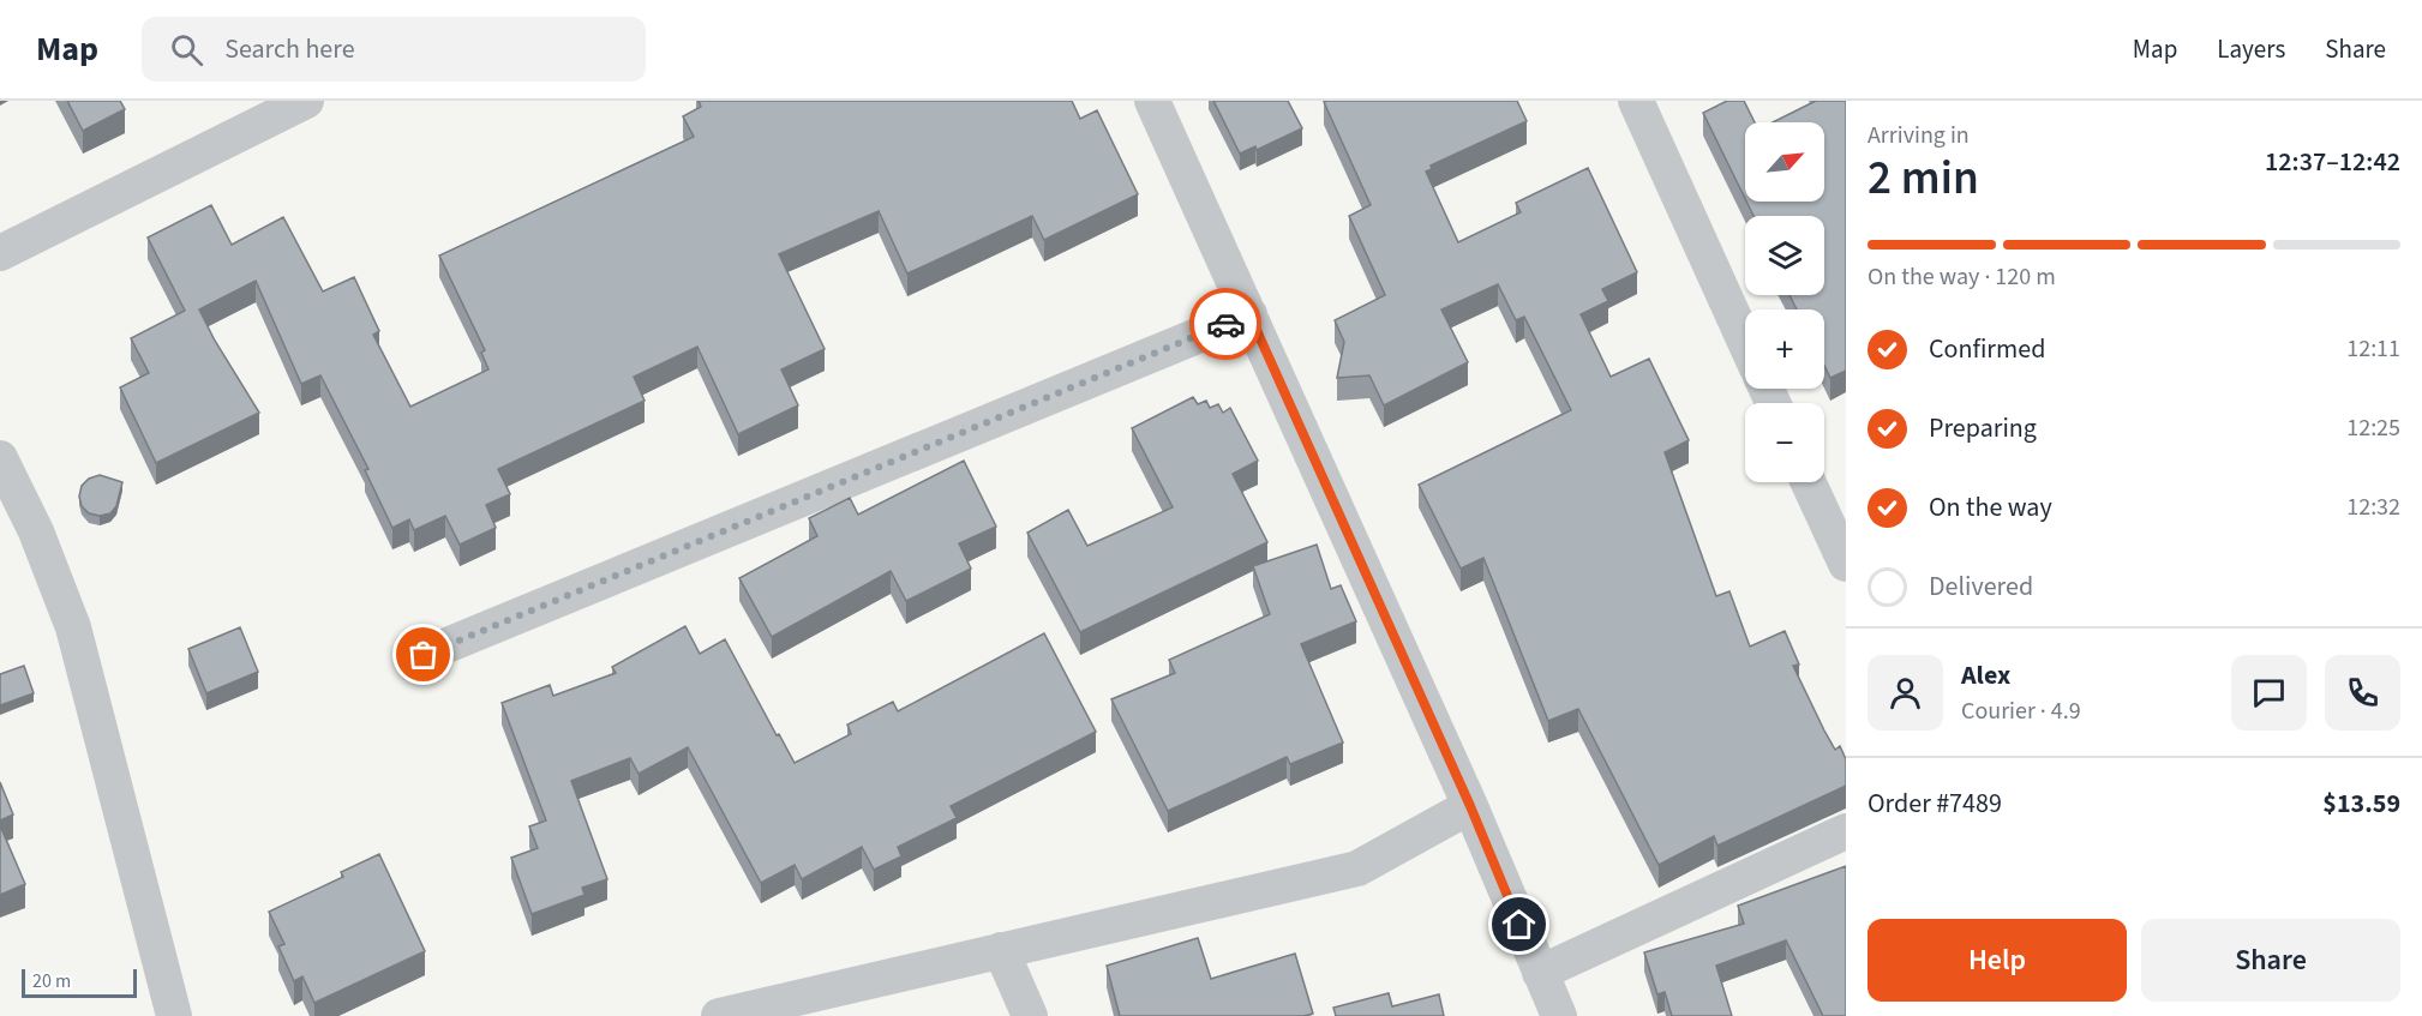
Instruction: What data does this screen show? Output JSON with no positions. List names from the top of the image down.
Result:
{
  "scale_bar": "20 m",
  "north": "top right",
  "page": {
    "header": "Map",
    "search": "Search here",
    "nav": ["Map", "Layers", "Share"],
    "heading": ["2 min", "Arriving in", "12:37–12:42"],
    "panel": [
      "Alex",
      "Courier · 4.9",
      "Order #7489",
      "$13.59"
    ],
    "map_buttons": ["+", "−"],
    "bar": "On the way · 120 m",
    "list": [
      ["Confirmed", "12:11"],
      ["Preparing", "12:25"],
      ["On the way", "12:32"],
      "Delivered"
    ],
    "buttons": ["Help", "Share"],
    "scale": "20 m"
  }
}
